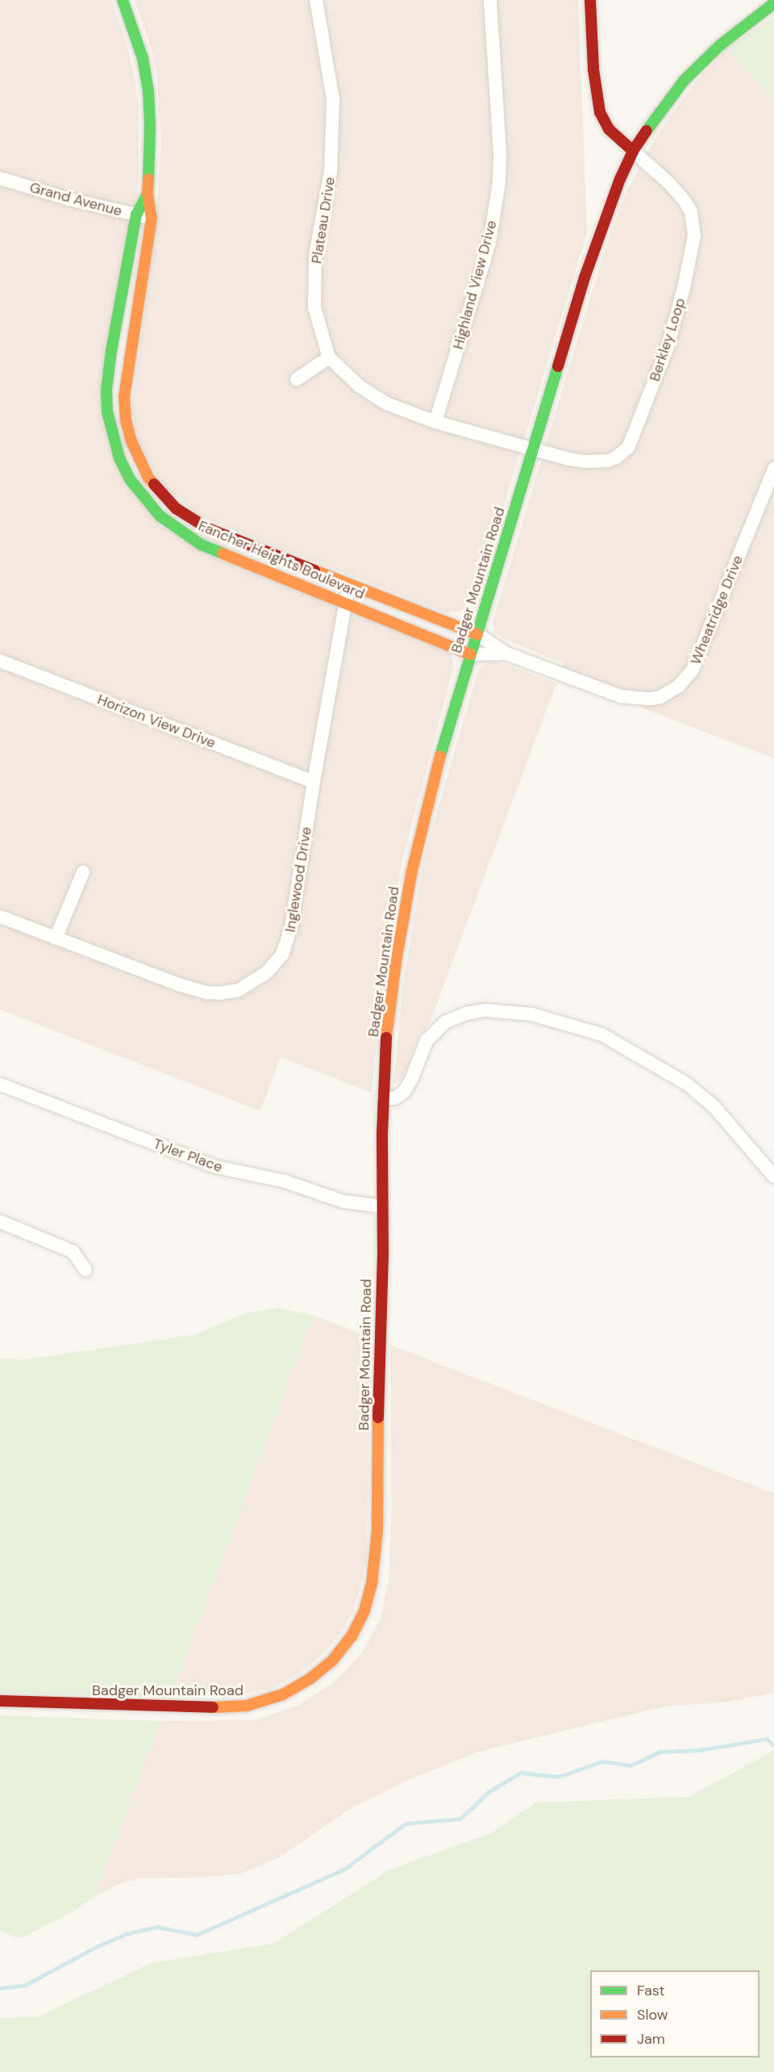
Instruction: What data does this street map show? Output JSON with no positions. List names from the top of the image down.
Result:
{
  "streets": {
    "main road": ["Fancher Heights Boulevard", "Badger Mountain Road"],
    "street": [
      "Grand Avenue",
      "Plateau Drive",
      "Highland View Drive",
      "Berkley Loop",
      "Wheatridge Drive",
      "Horizon View Drive",
      "Inglewood Drive",
      "Tyler Place"
    ]
  },
  "crossings": [
    ["Grand Avenue", "Fancher Heights Boulevard"],
    ["Berkley Loop", "Badger Mountain Road"],
    ["Fancher Heights Boulevard", "Badger Mountain Road"],
    ["Fancher Heights Boulevard", "Wheatridge Drive"],
    ["Fancher Heights Boulevard", "Inglewood Drive"],
    ["Badger Mountain Road", "Wheatridge Drive"],
    ["Badger Mountain Road", "Tyler Place"],
    ["Horizon View Drive", "Inglewood Drive"]
  ],
  "legend": ["Fast", "Slow", "Jam"]
}
